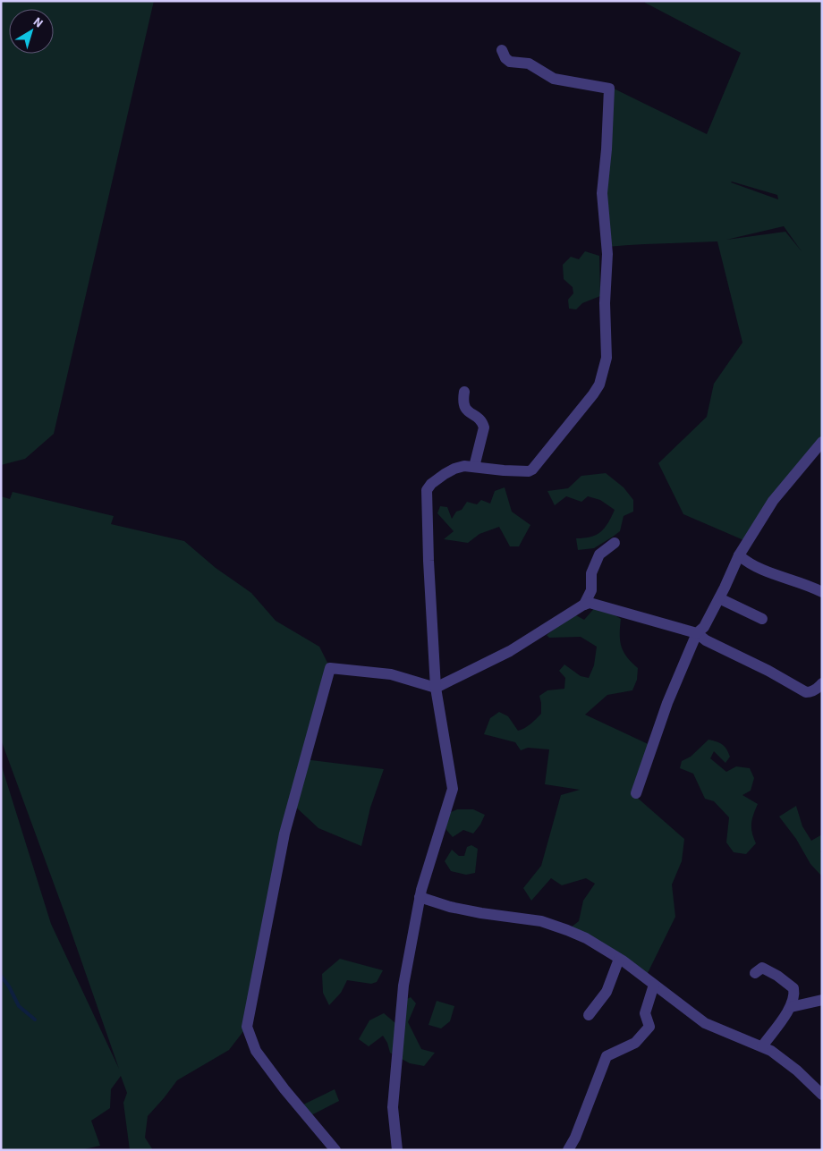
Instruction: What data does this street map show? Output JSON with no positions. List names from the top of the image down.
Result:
{
  "north": "top right"
}
